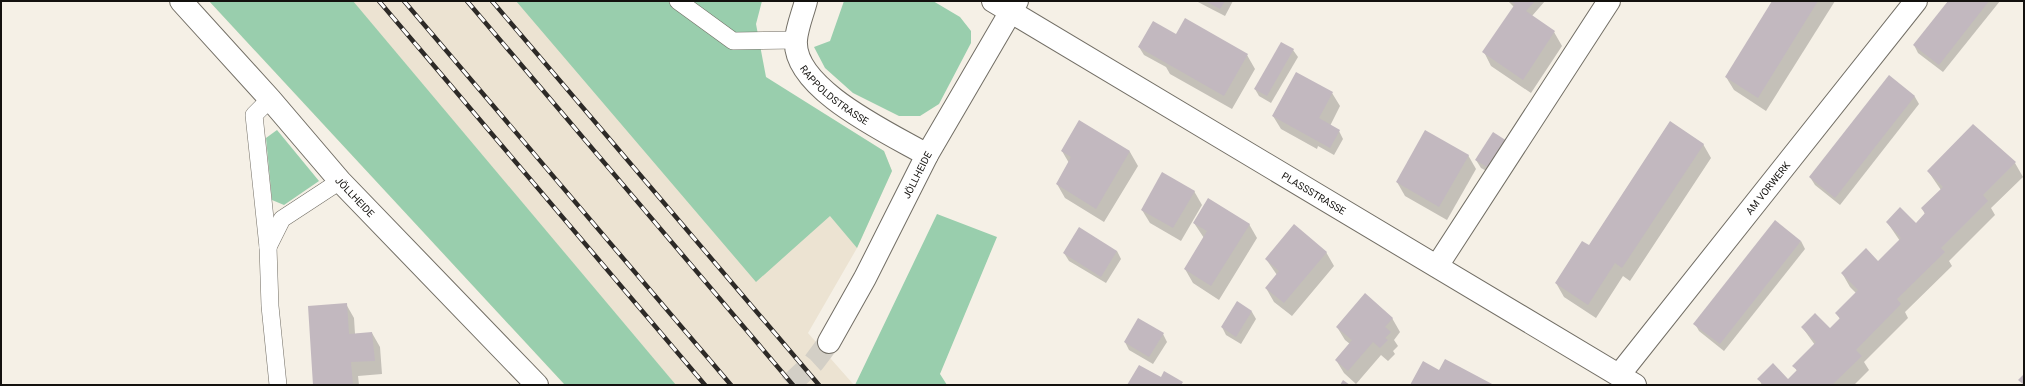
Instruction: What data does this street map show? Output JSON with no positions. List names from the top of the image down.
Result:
{
  "streets": {
    "street": [
      "RAPPOLDSTRASSE",
      "JÖLLHEIDE",
      "AM VORWERK",
      "PLASSSTRASSE"
    ]
  },
  "crossings": [
    ["RAPPOLDSTRASSE", "JÖLLHEIDE"],
    ["JÖLLHEIDE", "PLASSSTRASSE"],
    ["AM VORWERK", "PLASSSTRASSE"]
  ]
}
